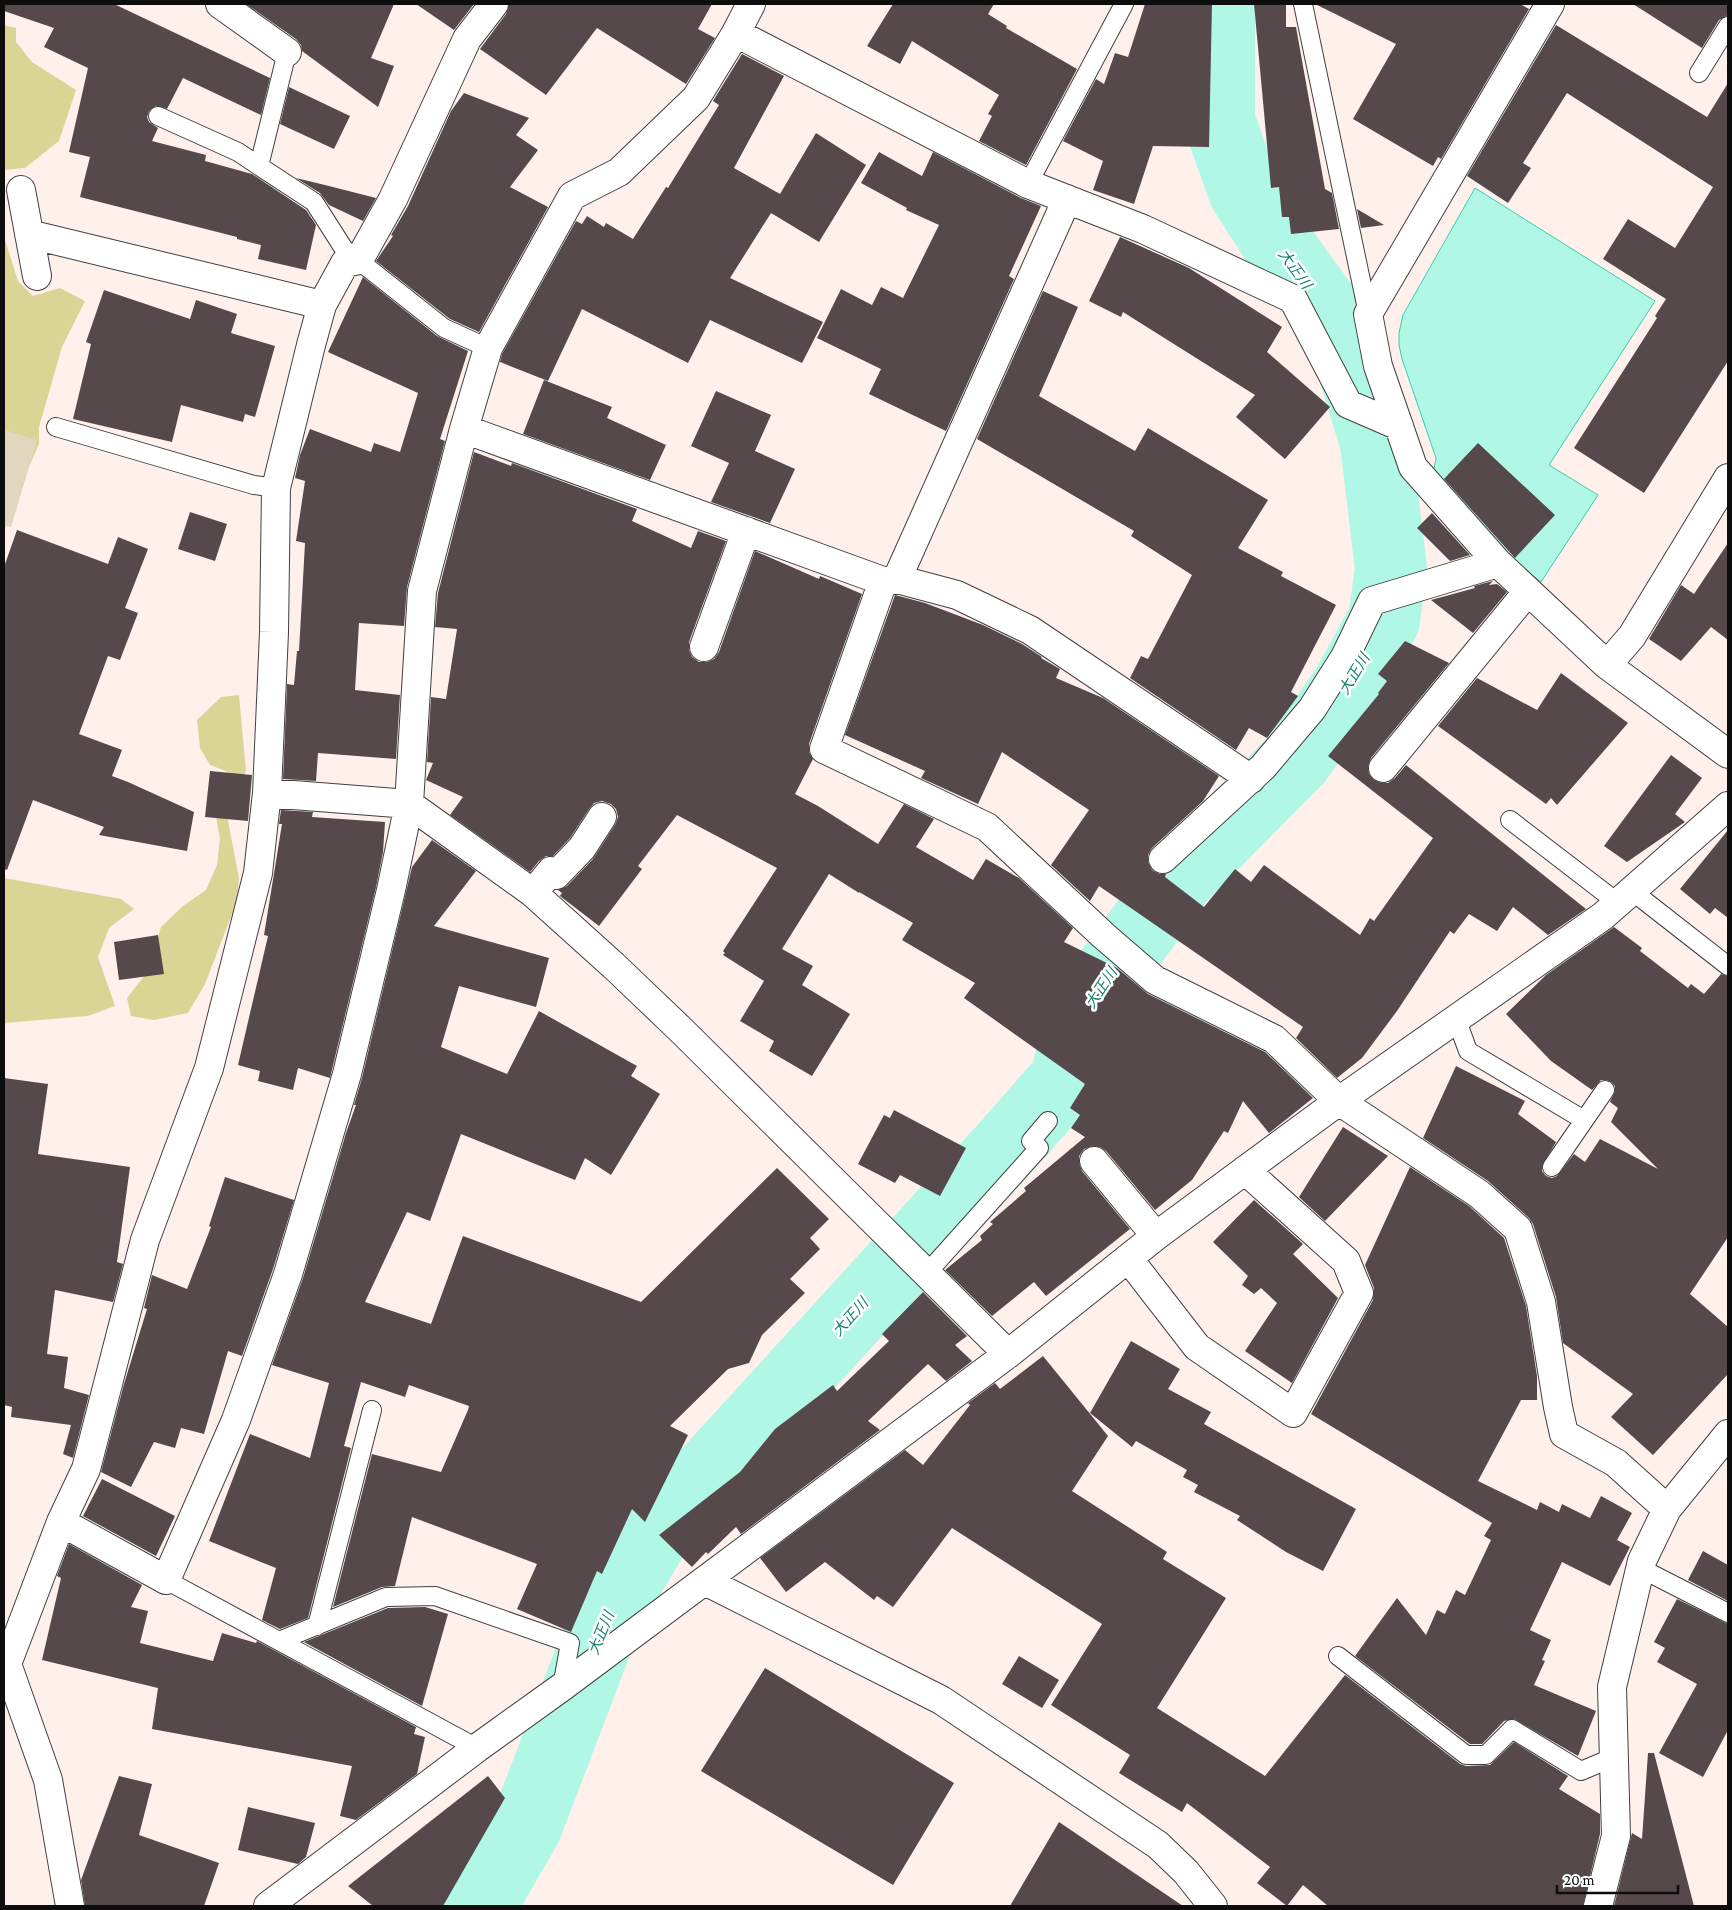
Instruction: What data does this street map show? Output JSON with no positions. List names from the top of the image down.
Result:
{
  "water": ["大正川"],
  "scale_bar": "20 m"
}
